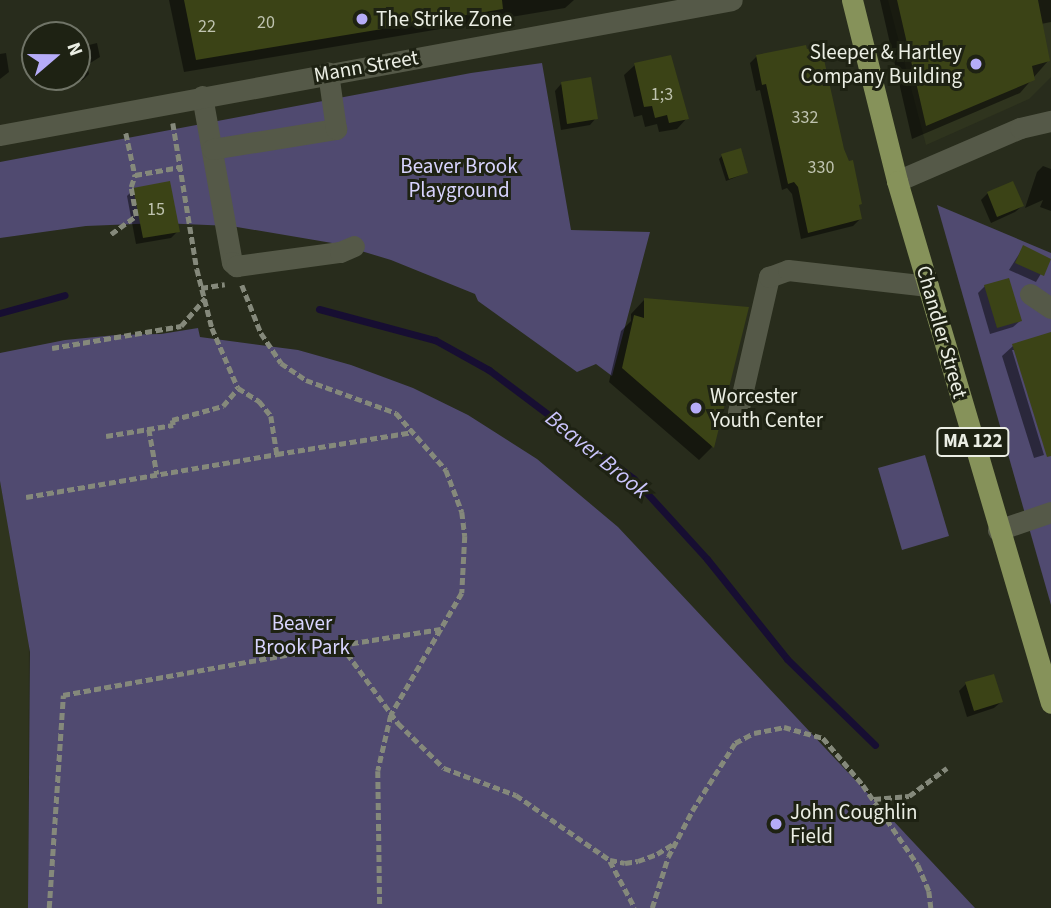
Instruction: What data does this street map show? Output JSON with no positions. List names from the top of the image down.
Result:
{
  "streets": {
    "main road": ["Chandler Street", "MA 122"],
    "street": ["Mann Street"]
  },
  "water": ["Beaver Brook"],
  "parks": ["Beaver Brook Playground", "Beaver Brook Park"],
  "places": [
    "The Strike Zone",
    "Sleeper & Hartley Company Building",
    "Worcester Youth Center",
    "John Coughlin Field"
  ],
  "house_numbers": [
    "20",
    "22",
    "1;3",
    "332",
    "330",
    "15"
  ],
  "north": "right"
}
